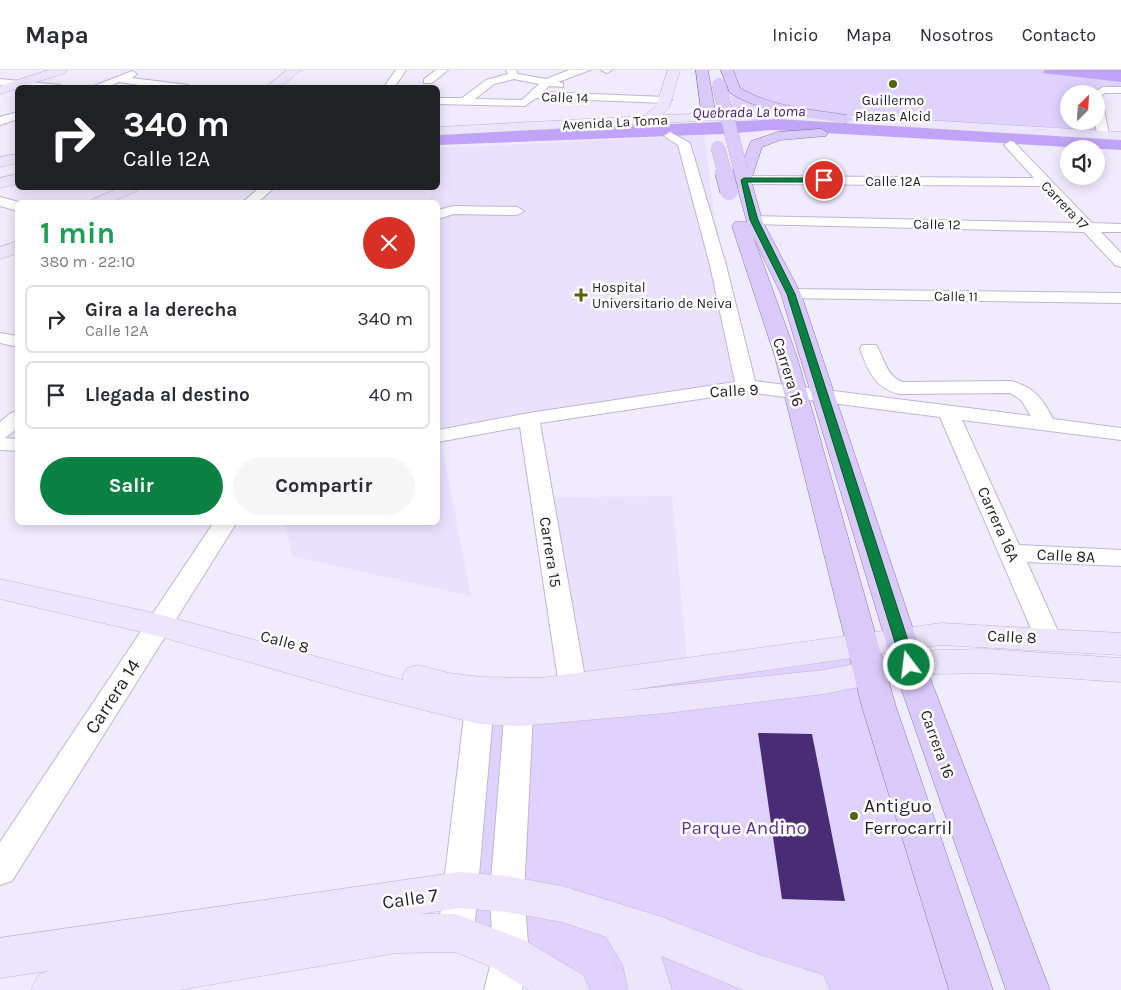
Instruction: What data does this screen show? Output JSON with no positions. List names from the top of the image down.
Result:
{
  "streets": {
    "main road": [
      "Avenida La Toma",
      "Carrera 16",
      "Calle 8",
      "Calle 7"
    ],
    "street": [
      "Calle 14",
      "Calle 12A",
      "Carrera 17",
      "Calle 12",
      "Calle 11",
      "Calle 9",
      "Carrera 16A",
      "Carrera 15",
      "Calle 8A",
      "Carrera 14"
    ]
  },
  "crossings": [
    ["Calle 12A", "Carrera 17"],
    ["Calle 12A", "Carrera 16"],
    ["Carrera 17", "Calle 12"],
    ["Calle 12", "Carrera 16"],
    ["Calle 11", "Carrera 16"],
    ["Carrera 16", "Calle 9"],
    ["Carrera 16", "Calle 8"],
    ["Calle 9", "Carrera 16A"],
    ["Calle 9", "Carrera 15"],
    ["Carrera 16A", "Calle 8A"],
    ["Carrera 16A", "Calle 8"],
    ["Carrera 15", "Calle 8"],
    ["Calle 8", "Carrera 14"]
  ],
  "water": ["Quebrada La toma"],
  "parks": ["Parque Andino"],
  "places": {
    "other": ["Guillermo Plazas Alcid", "Antiguo Ferrocarril"],
    "health": ["Hospital Universitario de Neiva"]
  },
  "north": "top right",
  "page": {
    "header": "Mapa",
    "nav": [
      "Inicio",
      "Mapa",
      "Nosotros",
      "Contacto"
    ],
    "turn": ["340 m", "Calle 12A"],
    "heading": ["1 min", "380 m · 22:10"],
    "list": [
      {
        "name": "Gira a la derecha",
        "note": "Calle 12A",
        "value": "340 m"
      },
      {
        "name": "Llegada al destino",
        "value": "40 m"
      }
    ],
    "buttons": ["Salir", "Compartir"]
  }
}
